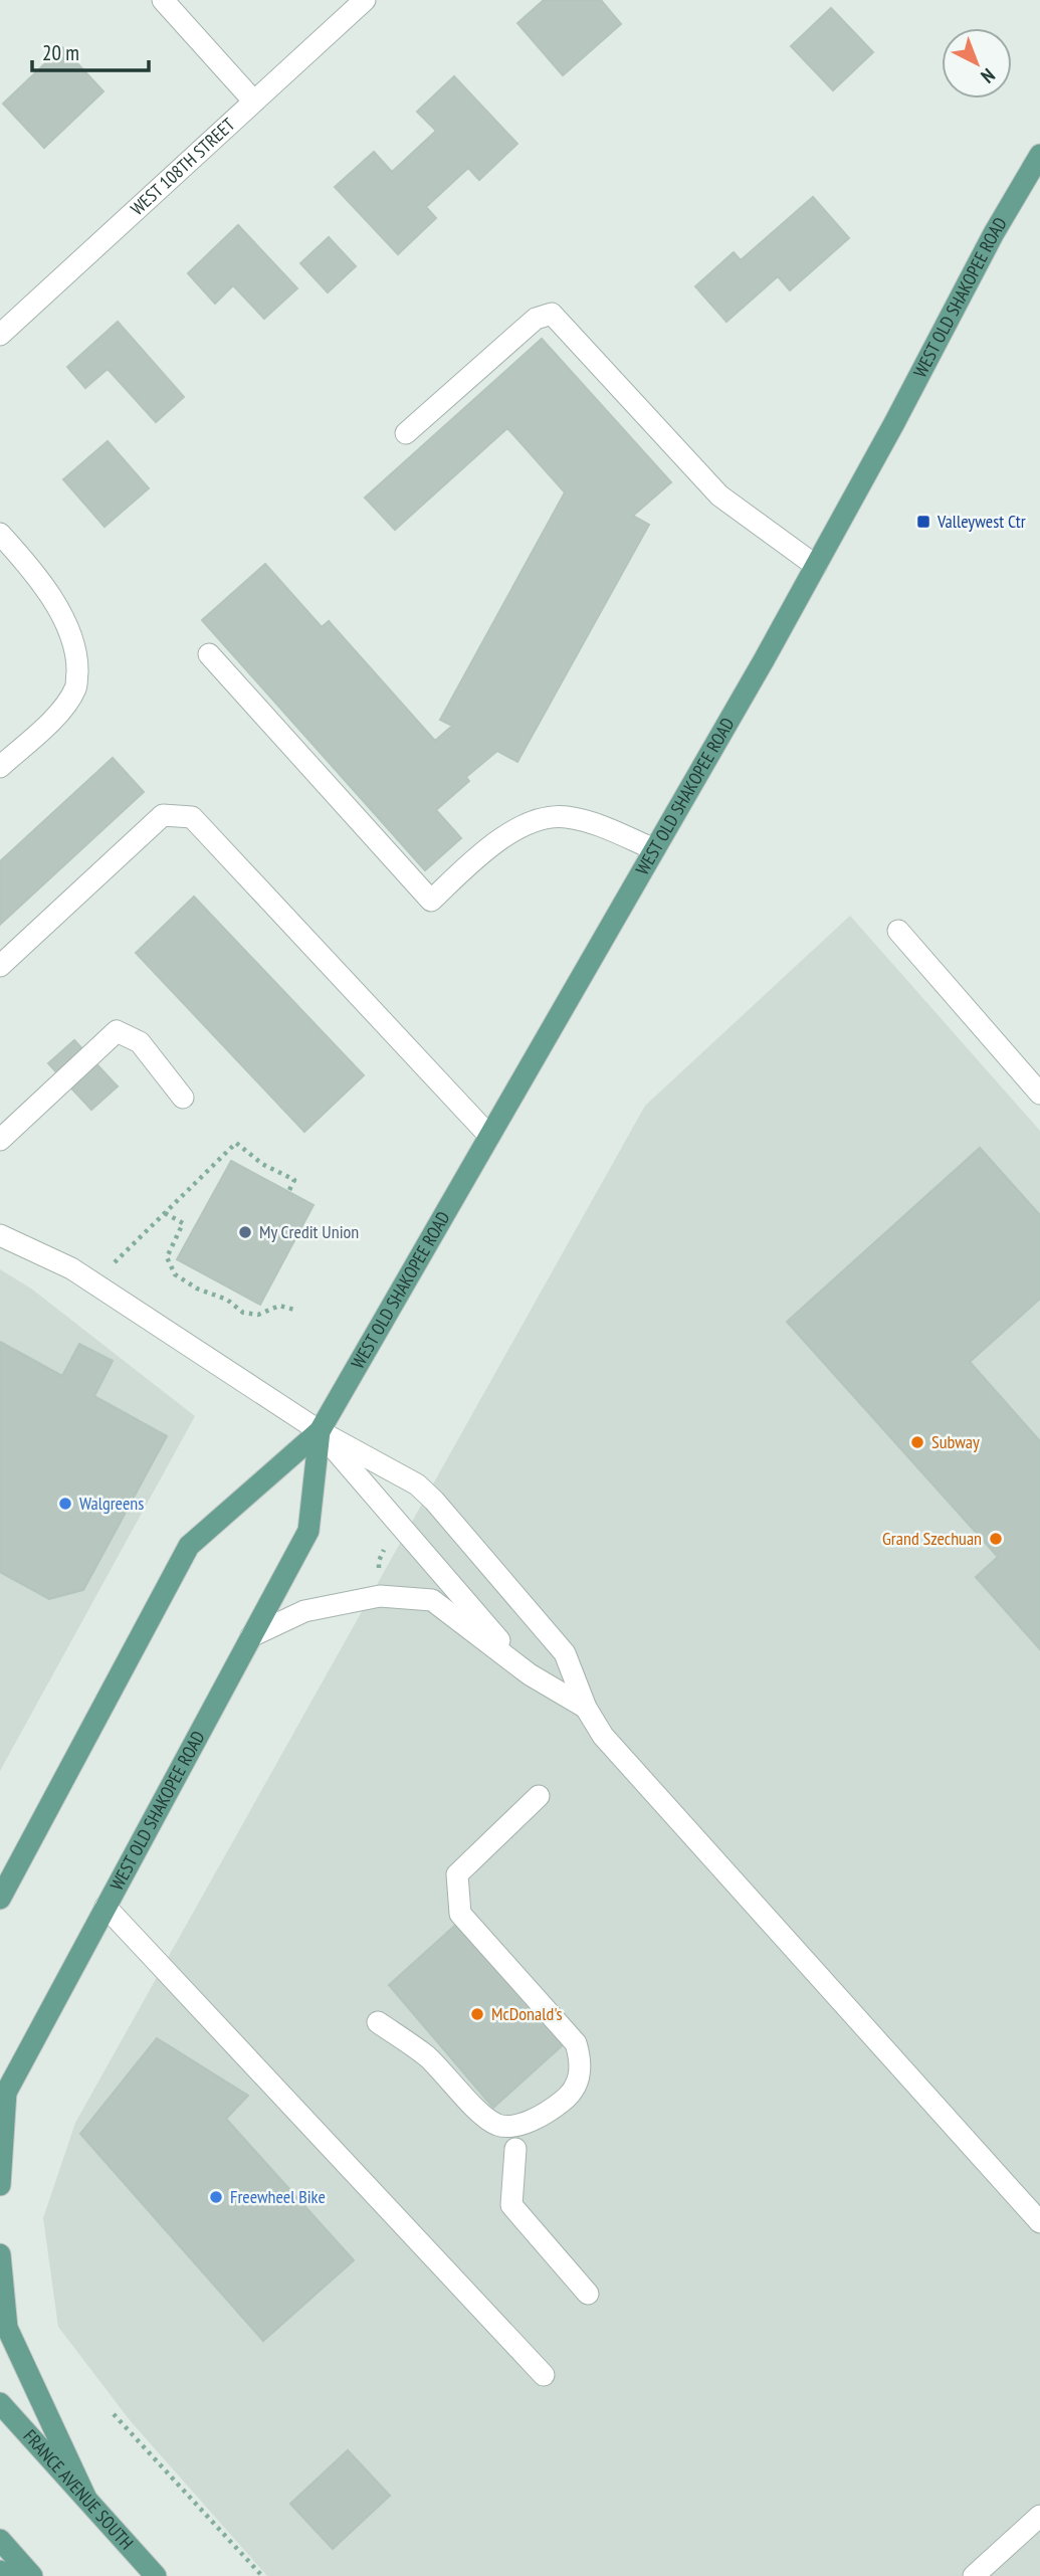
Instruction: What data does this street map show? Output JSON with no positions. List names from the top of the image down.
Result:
{
  "streets": {
    "main road": ["WEST OLD SHAKOPEE ROAD", "FRANCE AVENUE SOUTH"],
    "street": ["WEST 108TH STREET"]
  },
  "places": {
    "transit": ["Valleywest Ctr"],
    "other": [
      "My Credit Union",
      "Subway",
      "Walgreens",
      "Grand Szechuan",
      "McDonald's",
      "Freewheel Bike"
    ]
  },
  "scale_bar": "20 m",
  "north": "bottom right"
}
